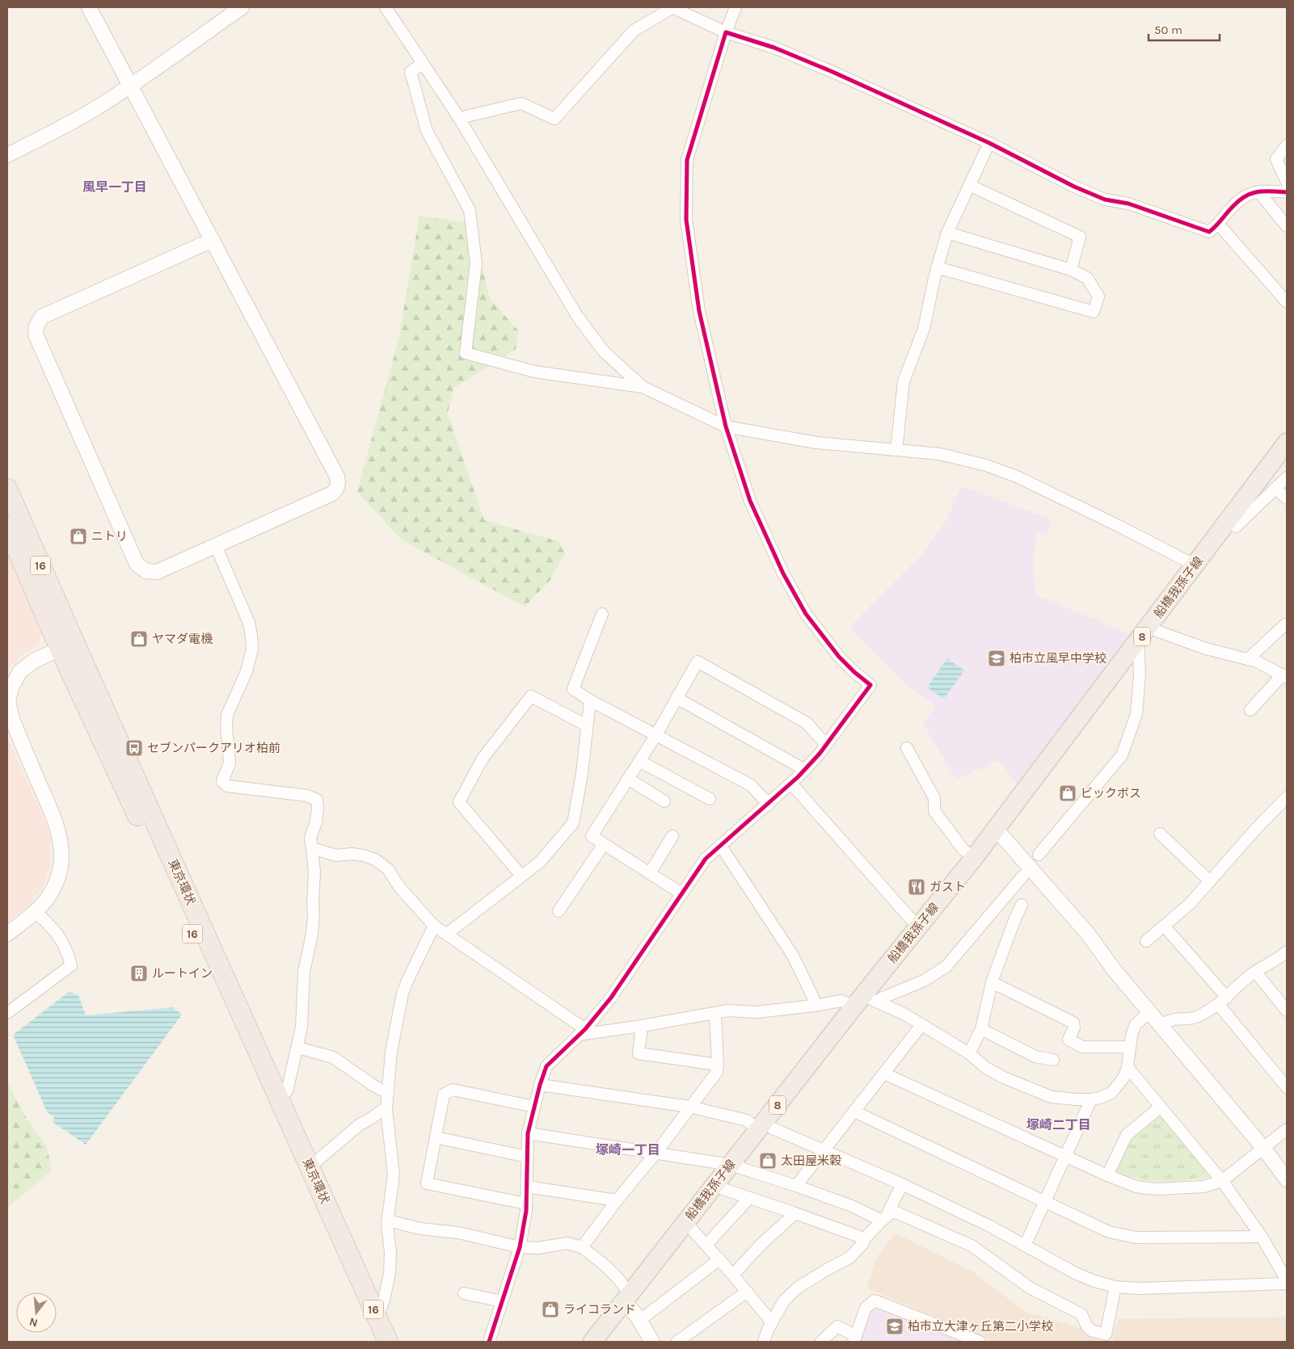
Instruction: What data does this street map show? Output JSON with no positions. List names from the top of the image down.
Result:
{
  "streets": {
    "highway": ["16", "東京環状"],
    "main road": ["船橋我孫子線", "8"]
  },
  "districts": ["風早一丁目", "塚崎二丁目", "塚崎一丁目"],
  "places": {
    "shop": [
      "ニトリ",
      "ヤマダ電機",
      "ビックボス",
      "太田屋米穀",
      "ライコランド"
    ],
    "school or university": ["柏市立風早中学校", "柏市立大津ヶ丘第二小学校"],
    "bus stop": ["セブンパークアリオ柏前"],
    "restaurant": ["ガスト"],
    "building": ["ルートイン"]
  },
  "scale_bar": "50 m",
  "north": "bottom"
}
